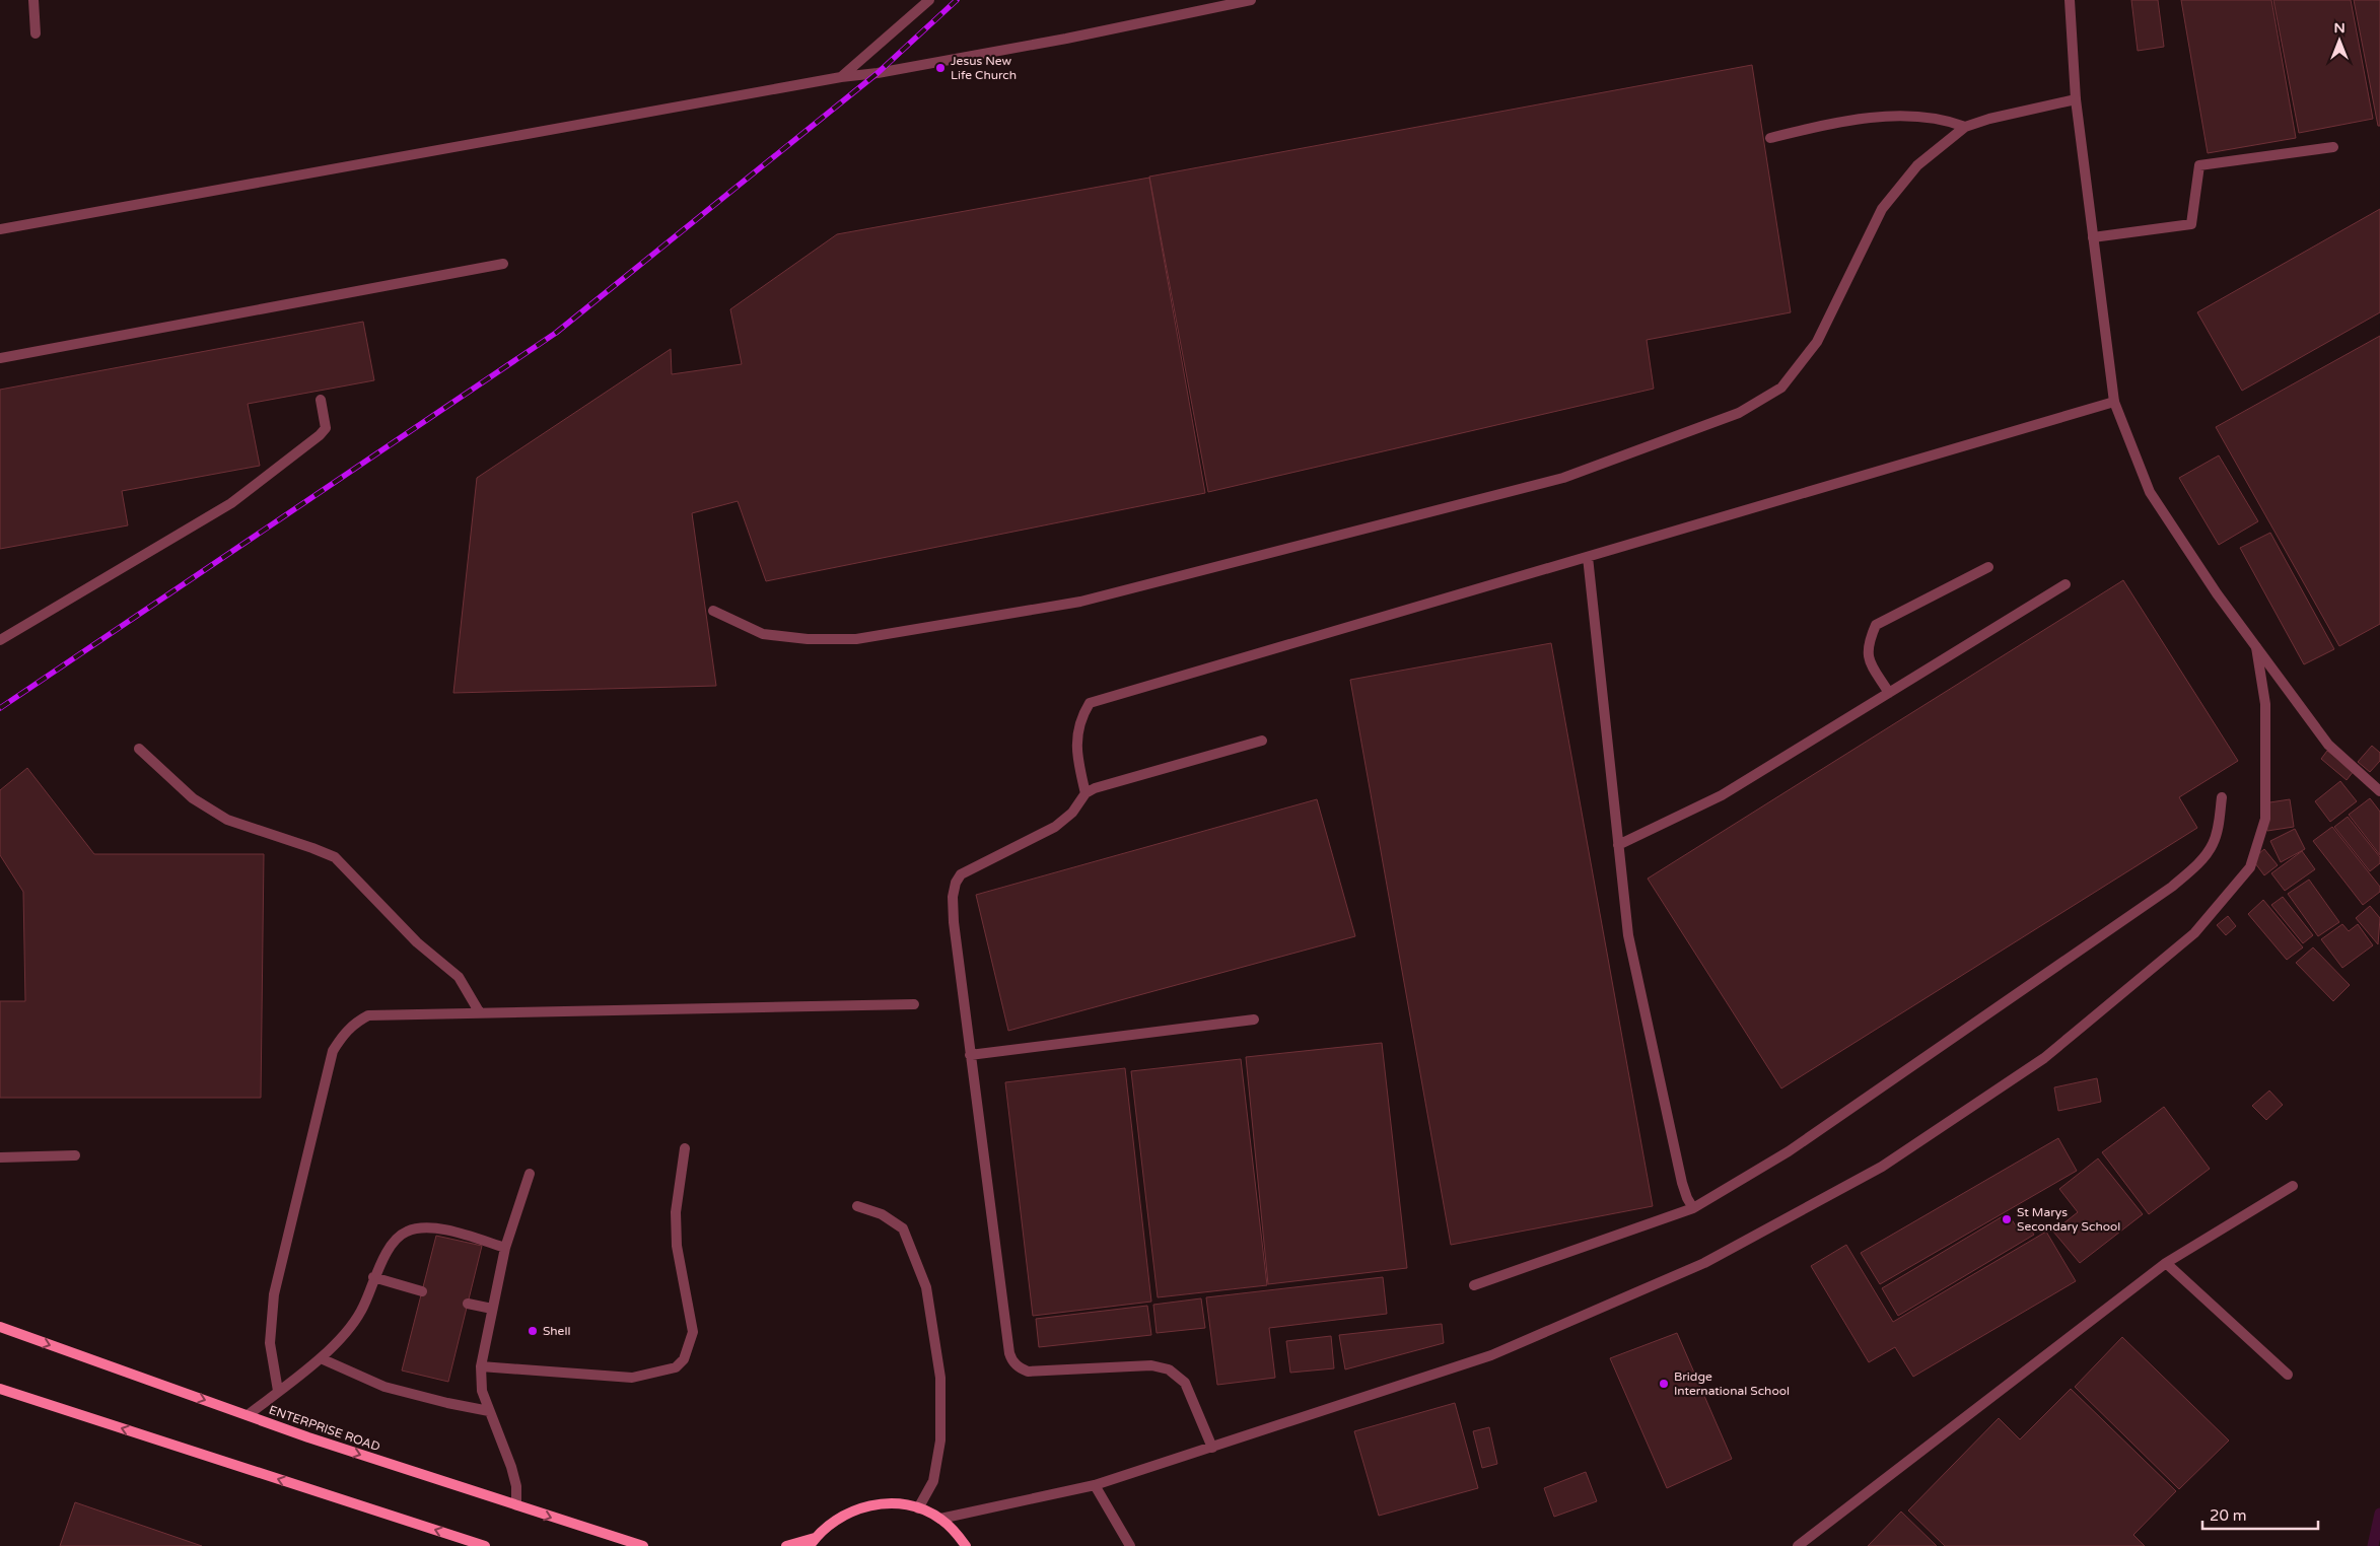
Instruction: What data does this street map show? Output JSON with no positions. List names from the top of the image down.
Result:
{
  "streets": {
    "main road": ["ENTERPRISE ROAD"]
  },
  "places": [
    "Jesus New Life Church",
    "St Marys Secondary School",
    "Shell",
    "Bridge International School"
  ],
  "scale_bar": "20 m",
  "north": "top"
}
